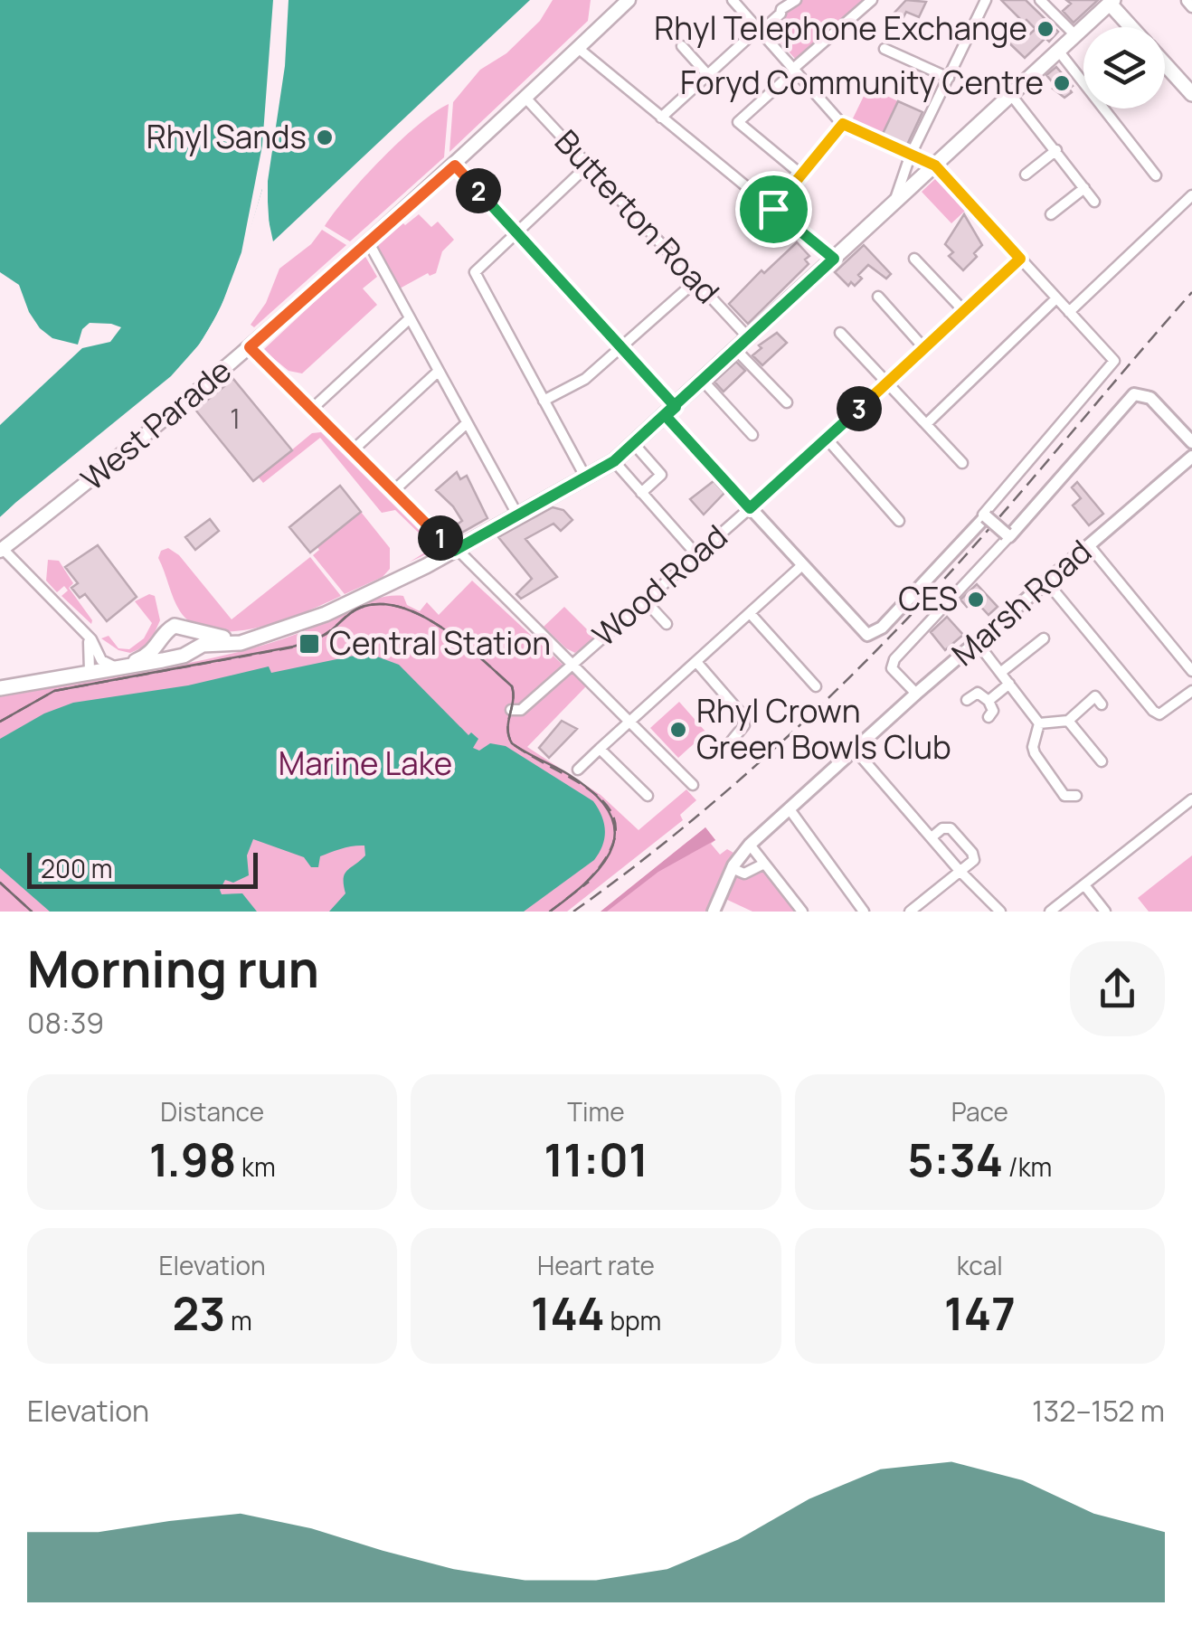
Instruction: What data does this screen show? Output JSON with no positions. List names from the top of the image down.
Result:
{
  "streets": {
    "main road": ["West Parade"],
    "street": ["Butterton Road", "Wood Road", "Marsh Road"]
  },
  "crossings": [
    ["Butterton Road", "West Parade"]
  ],
  "parks": ["Marine Lake"],
  "places": {
    "other": [
      "Rhyl Telephone Exchange",
      "Foryd Community Centre",
      "Rhyl Sands",
      "CES",
      "Rhyl Crown Green Bowls Club"
    ],
    "transit": ["Central Station"]
  },
  "house_numbers": ["1"],
  "scale_bar": "200 m",
  "page": {
    "pins": ["2", "3", "1"],
    "scale": "200 m",
    "heading": ["Morning run", "08:39"],
    "stats": [
      ["Distance", "1.98 km"],
      ["Time", "11:01"],
      ["Pace", "5:34 /km"],
      ["Elevation", "23 m"],
      ["Heart rate", "144 bpm"],
      ["kcal", "147"]
    ],
    "chart": ["Elevation", "132–152 m"]
  }
}
